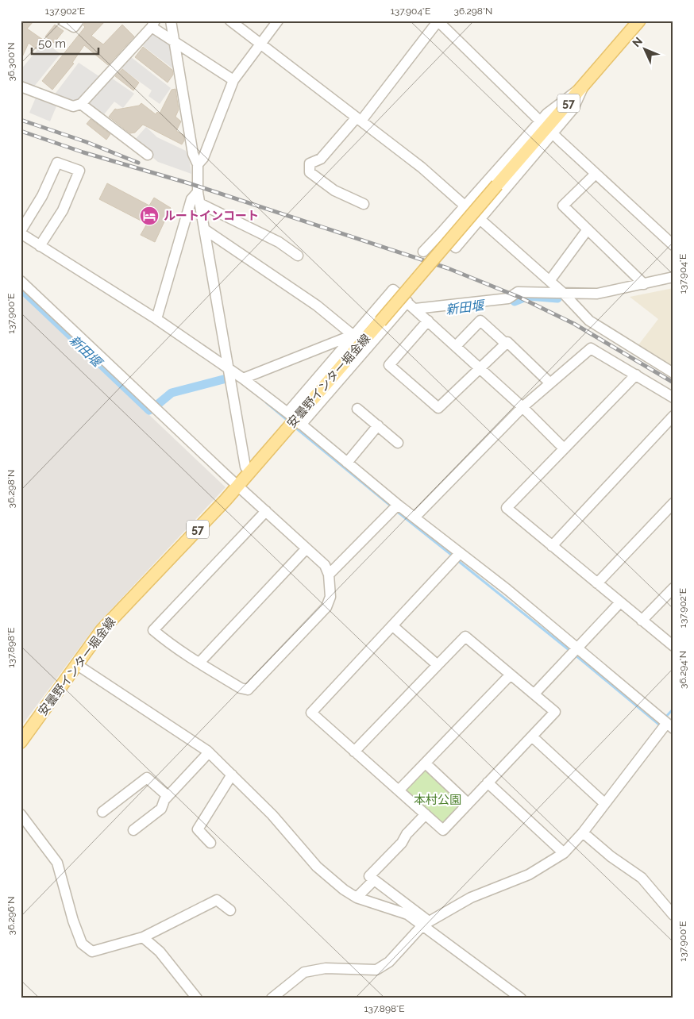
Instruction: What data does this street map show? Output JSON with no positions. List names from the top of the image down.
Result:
{
  "streets": {
    "main road": ["57", "安曇野インター堀金線"]
  },
  "water": ["新田堰"],
  "parks": ["本村公園"],
  "places": {
    "hotel": ["ルートインコート"]
  },
  "scale_bar": "50 m",
  "north": "top left",
  "coordinates": [
    "137.902°E",
    "137.904°E",
    "36.298°N",
    "36.300°N",
    "137.900°E",
    "137.898°E",
    "36.294°N",
    "36.296°N"
  ]
}
